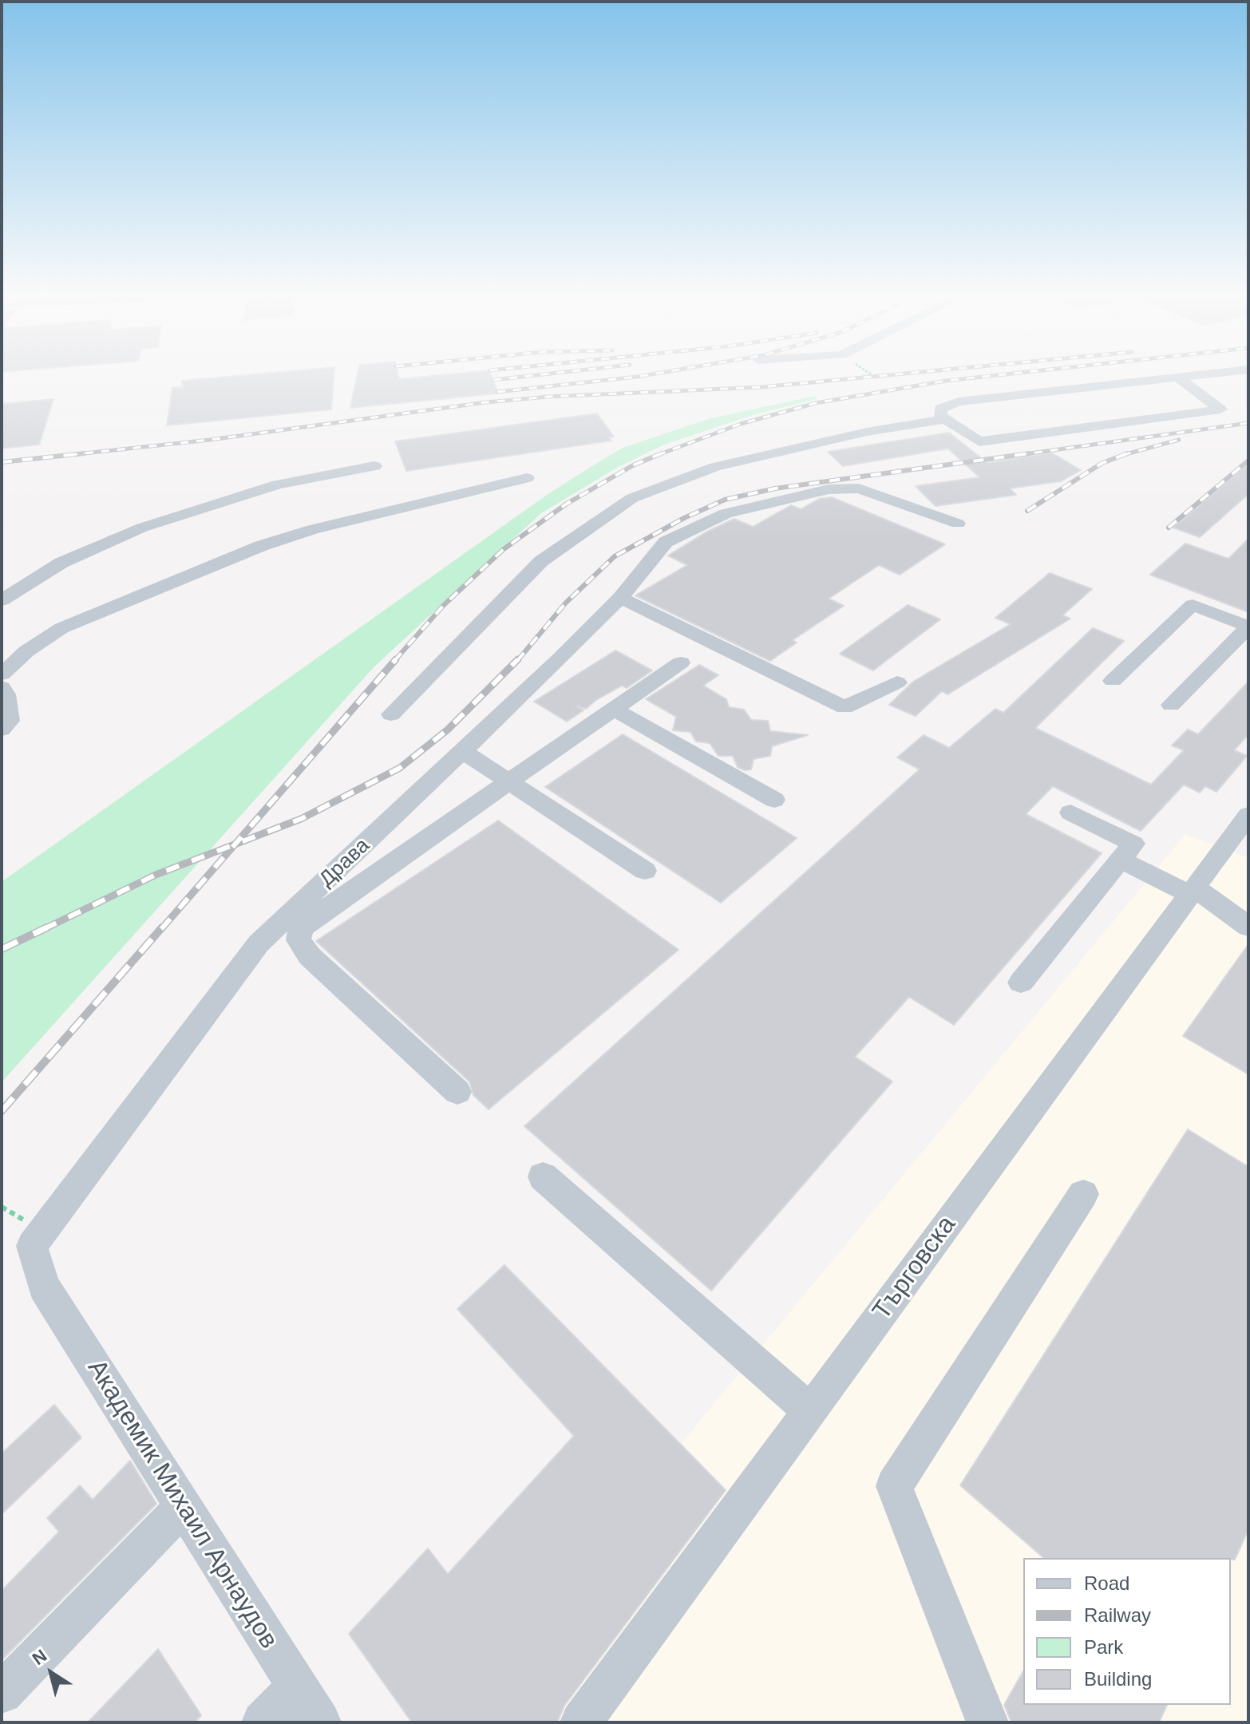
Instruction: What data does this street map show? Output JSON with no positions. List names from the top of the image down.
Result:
{
  "streets": {
    "street": ["Драва", "Търговска", "Академик Михаил Арнаудов"]
  },
  "crossings": [
    ["Драва", "Академик Михаил Арнаудов"]
  ],
  "legend": [
    "Road",
    "Railway",
    "Park",
    "Building"
  ],
  "north": "top left"
}
